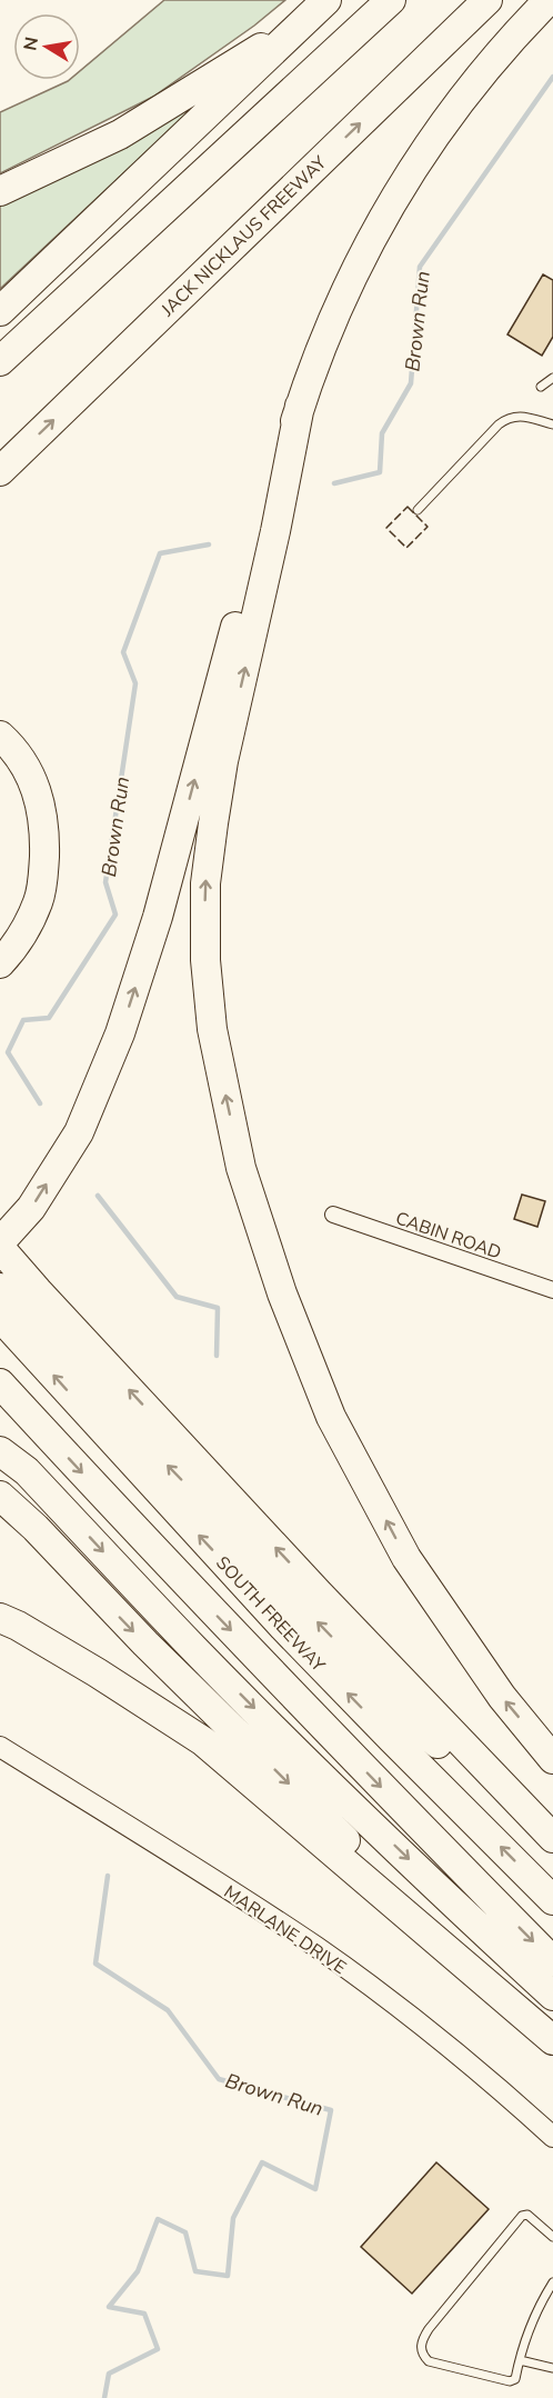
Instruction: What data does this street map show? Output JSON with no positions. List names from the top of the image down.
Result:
{
  "streets": {
    "highway": ["JACK NICKLAUS FREEWAY", "SOUTH FREEWAY"],
    "street": ["CABIN ROAD", "MARLANE DRIVE"]
  },
  "water": ["Brown Run"],
  "north": "left"
}
